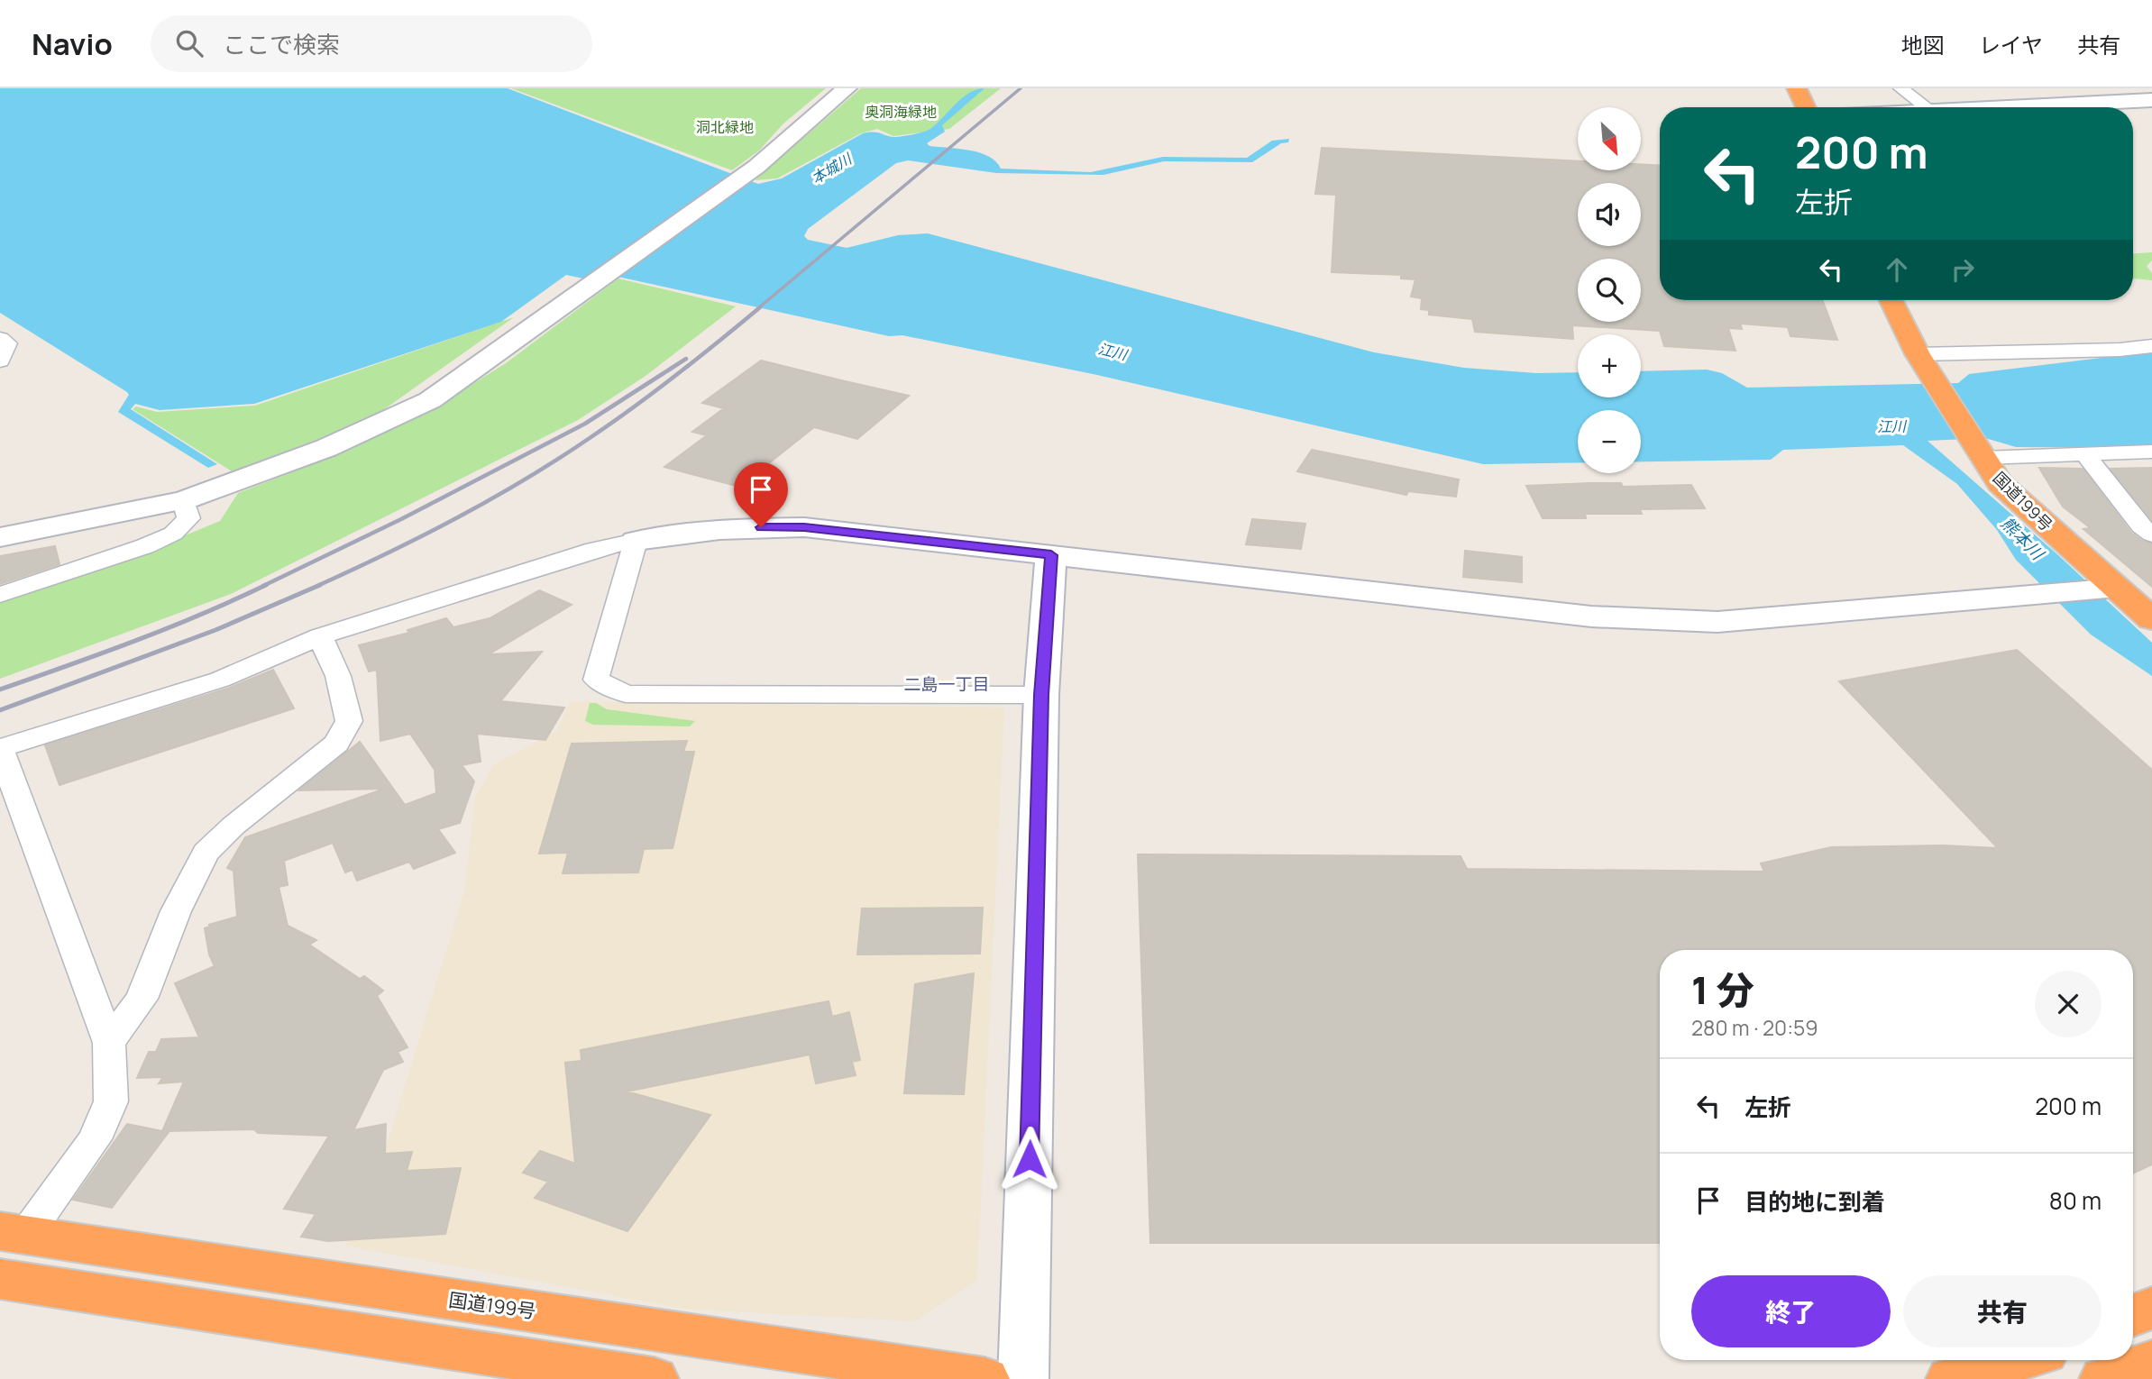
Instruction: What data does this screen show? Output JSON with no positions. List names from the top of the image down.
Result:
{
  "streets": {
    "highway": ["国道199号"]
  },
  "districts": ["二島一丁目"],
  "water": ["本城川", "江川", "熊本川"],
  "parks": ["奥洞海緑地", "洞北緑地"],
  "north": "bottom right",
  "page": {
    "header": "Navio",
    "search": "ここで検索",
    "nav": ["地図", "レイヤ", "共有"],
    "map_buttons": ["+", "−"],
    "turn": ["200 m", "左折"],
    "heading": ["1 分", "280 m · 20:59"],
    "list": [
      {
        "name": "左折",
        "value": "200 m"
      },
      {
        "name": "目的地に到着",
        "value": "80 m"
      }
    ],
    "buttons": ["終了", "共有"]
  }
}
